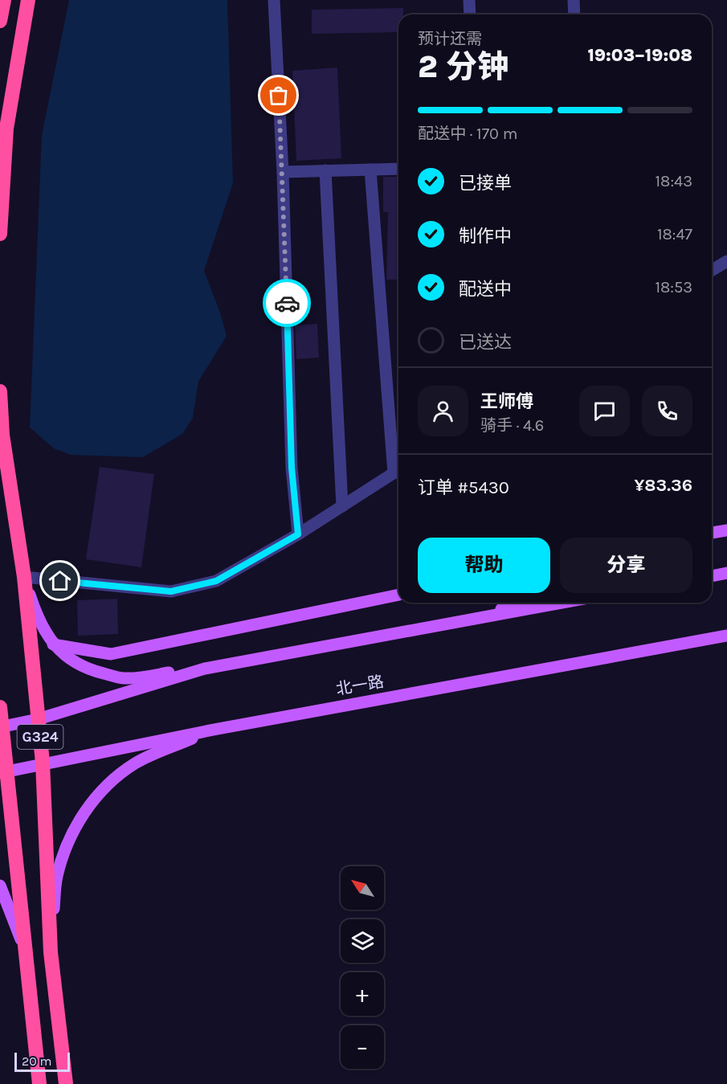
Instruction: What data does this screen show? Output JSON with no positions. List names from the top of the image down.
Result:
{
  "streets": {
    "highway": ["G324"],
    "main road": ["北一路"]
  },
  "crossings": [
    ["北一路", "G324"]
  ],
  "scale_bar": "20 m",
  "north": "top left",
  "page": {
    "heading": ["2 分钟", "预计还需", "19:03–19:08"],
    "panel": [
      "王师傅",
      "骑手 · 4.6",
      "订单 #5430",
      "¥83.36"
    ],
    "bar": "配送中 · 170 m",
    "list": [
      ["已接单", "18:43"],
      ["制作中", "18:47"],
      ["配送中", "18:53"],
      "已送达"
    ],
    "buttons": ["帮助", "分享"],
    "map_buttons": ["+", "−"],
    "scale": "20 m"
  }
}
